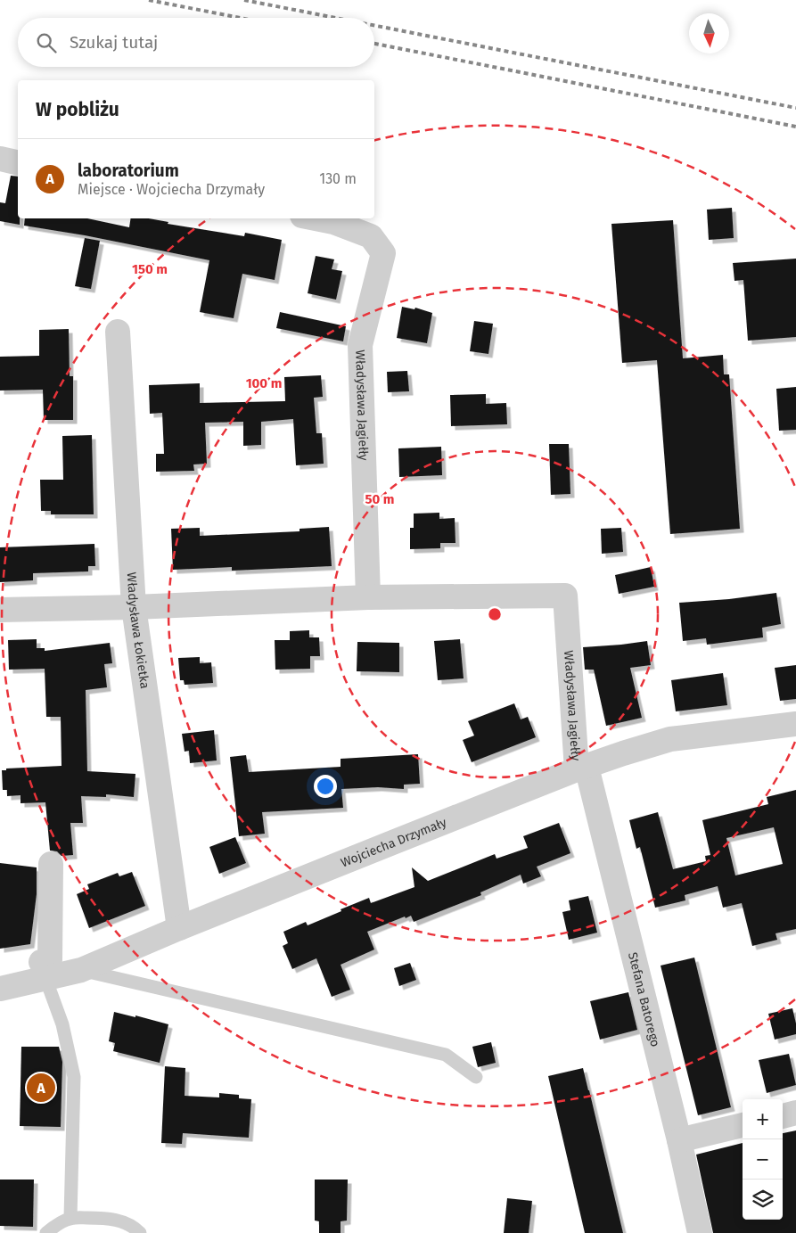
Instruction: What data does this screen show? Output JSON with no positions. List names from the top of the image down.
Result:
{
  "streets": {
    "street": [
      "Władysława Jagiełły",
      "Władysława Łokietka",
      "Wojciecha Drzymały",
      "Stefana Batorego"
    ]
  },
  "crossings": [
    ["Władysława Jagiełły", "Władysława Łokietka"],
    ["Władysława Jagiełły", "Wojciecha Drzymały"],
    ["Władysława Jagiełły", "Stefana Batorego"],
    ["Władysława Łokietka", "Wojciecha Drzymały"],
    ["Wojciecha Drzymały", "Stefana Batorego"]
  ],
  "north": "bottom",
  "page": {
    "search": "Szukaj tutaj",
    "heading": "W pobliżu",
    "list": [
      {
        "mark": "A",
        "name": "laboratorium",
        "note": "Miejsce · Wojciecha Drzymały",
        "value": "130 m"
      }
    ],
    "pins": "A",
    "map_buttons": ["+", "−"]
  },
  "rings": ["150 m", "100 m", "50 m"]
}
